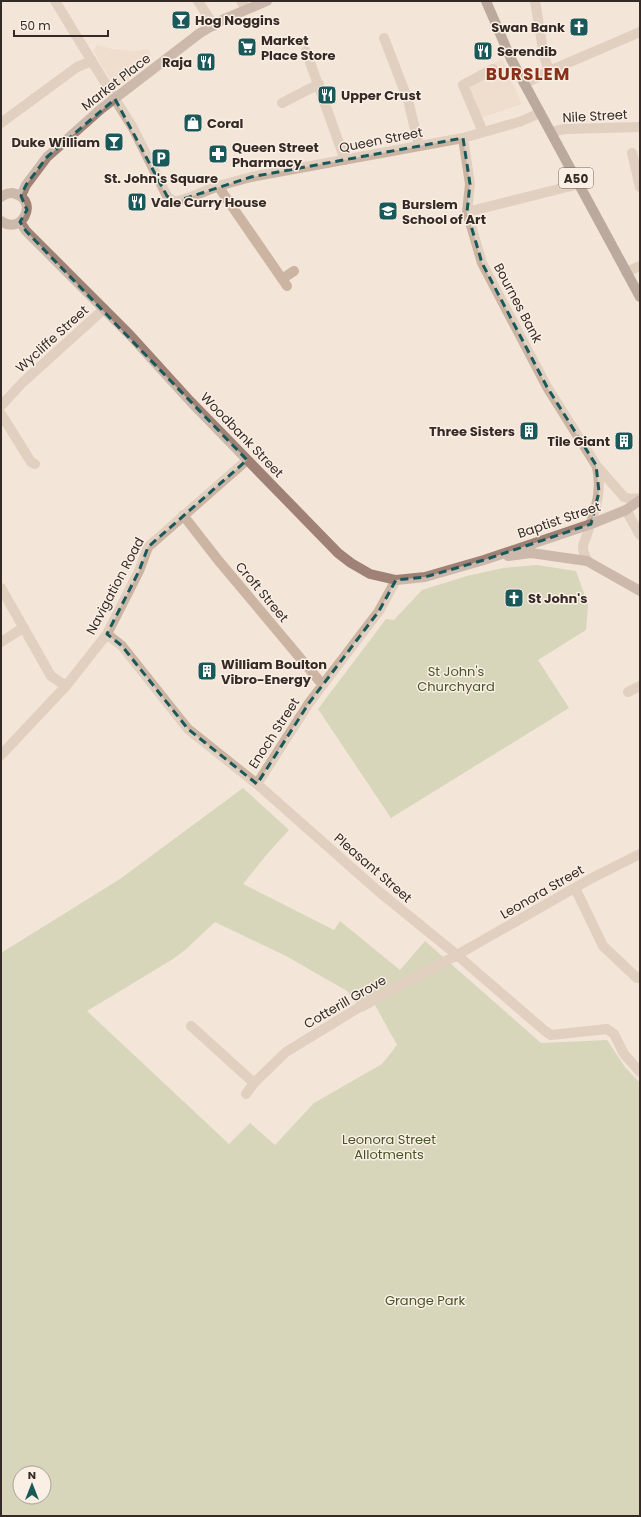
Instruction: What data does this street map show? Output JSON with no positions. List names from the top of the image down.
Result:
{
  "streets": {
    "main road": [
      "Market Place",
      "A50",
      "Woodbank Street",
      "Baptist Street"
    ],
    "street": [
      "Nile Street",
      "Queen Street",
      "Bournes Bank",
      "Wycliffe Street",
      "Navigation Road",
      "Croft Street",
      "Enoch Street",
      "Pleasant Street",
      "Leonora Street",
      "Cotterill Grove"
    ]
  },
  "crossings": [
    ["Market Place", "Queen Street"],
    ["Nile Street", "A50"],
    ["Queen Street", "A50"],
    ["Queen Street", "Bournes Bank"],
    ["Bournes Bank", "Baptist Street"],
    ["Wycliffe Street", "Woodbank Street"],
    ["Woodbank Street", "Baptist Street"],
    ["Woodbank Street", "Navigation Road"],
    ["Woodbank Street", "Enoch Street"],
    ["Navigation Road", "Croft Street"],
    ["Navigation Road", "Pleasant Street"],
    ["Croft Street", "Enoch Street"],
    ["Enoch Street", "Pleasant Street"],
    ["Pleasant Street", "Leonora Street"],
    ["Pleasant Street", "Cotterill Grove"],
    ["Leonora Street", "Cotterill Grove"]
  ],
  "districts": ["BURSLEM"],
  "parks": ["St John's Churchyard", "Leonora Street Allotments", "Grange Park"],
  "places": {
    "bar": ["Hog Noggins", "Duke William"],
    "church": ["Swan Bank", "St John's"],
    "supermarket": ["Market Place Store"],
    "restaurant": [
      "Serendib",
      "Raja",
      "Upper Crust",
      "Vale Curry House"
    ],
    "shop": ["Coral"],
    "pharmacy": ["Queen Street Pharmacy"],
    "parking": ["St. John's Square"],
    "school or university": ["Burslem School of Art"],
    "building": ["Three Sisters", "Tile Giant", "William Boulton Vibro-Energy"]
  },
  "scale_bar": "50 m",
  "north": "top"
}
